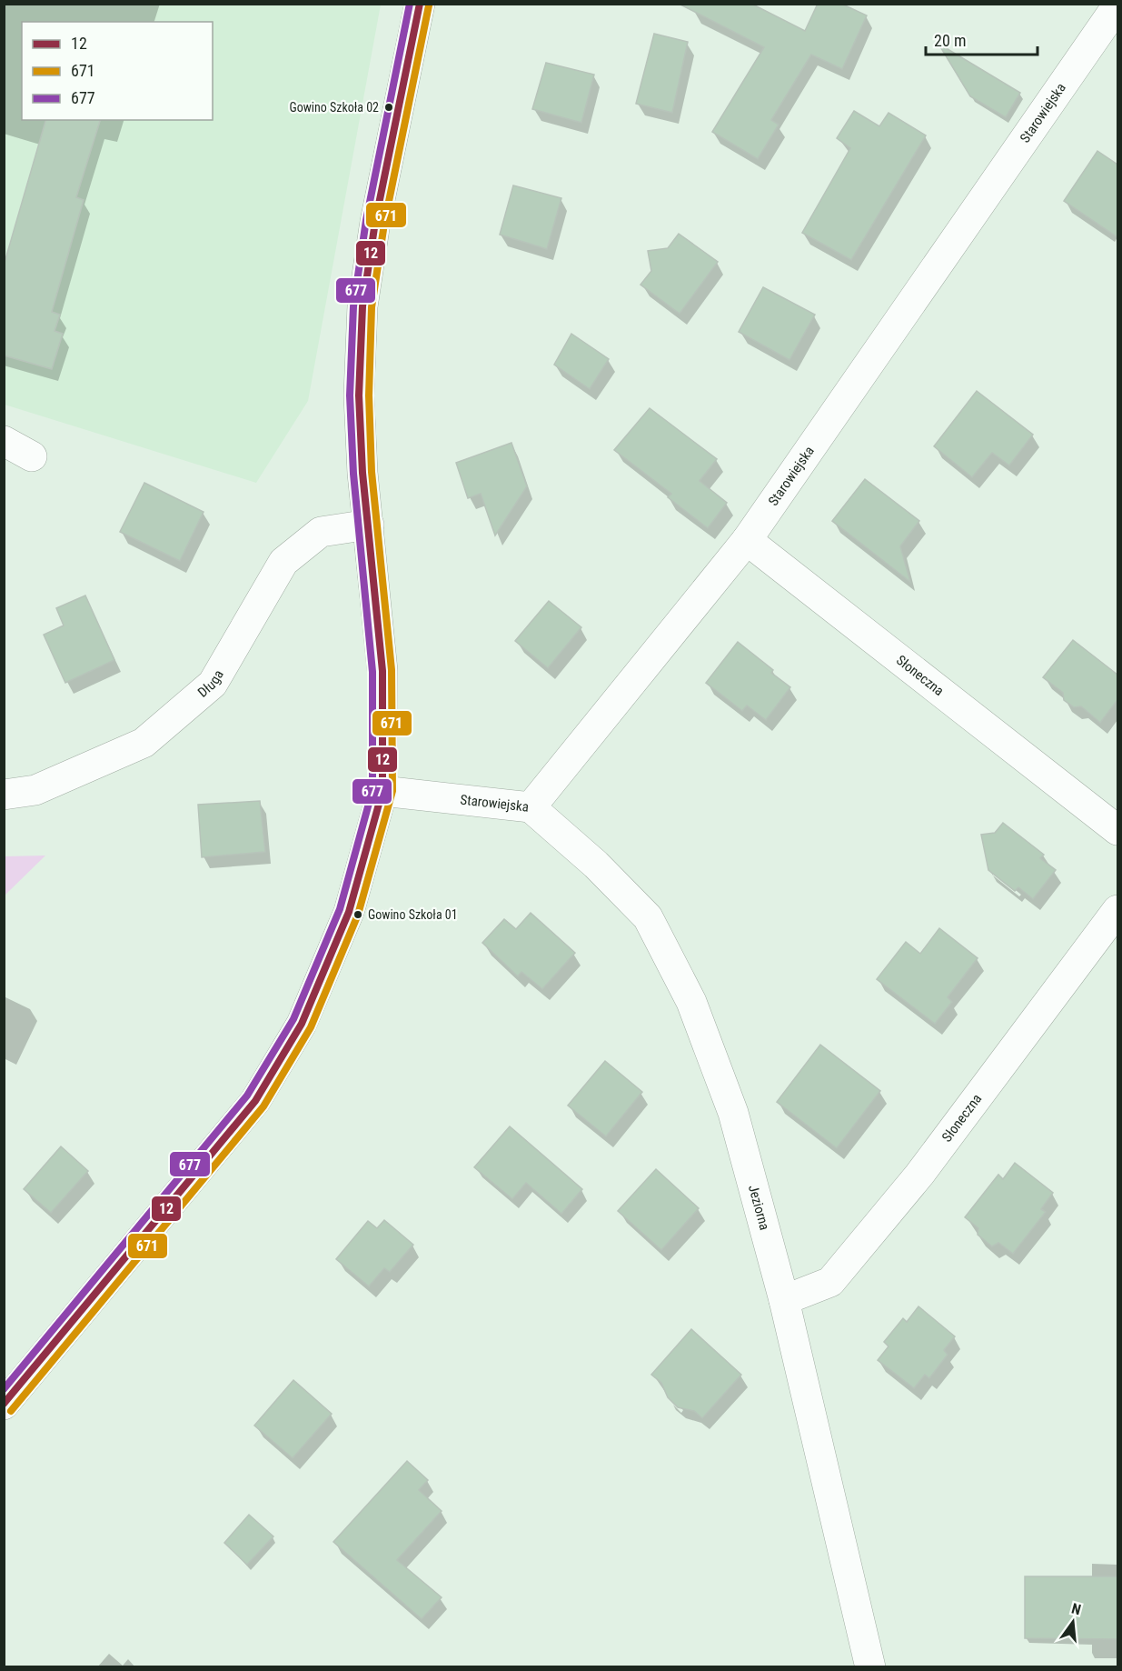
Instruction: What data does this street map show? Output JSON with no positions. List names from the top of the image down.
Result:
{
  "streets": {
    "street": [
      "Starowiejska",
      "Słoneczna",
      "Długa",
      "Jeziorna"
    ]
  },
  "crossings": [
    ["Starowiejska", "Słoneczna"],
    ["Starowiejska", "Jeziorna"],
    ["Słoneczna", "Jeziorna"]
  ],
  "places": ["Gowino Szkoła 02", "Gowino Szkoła 01"],
  "lines": ["transit line 12", "transit line 677", "transit line 671"],
  "legend": ["12", "671", "677"],
  "scale_bar": "20 m",
  "north": "top"
}
